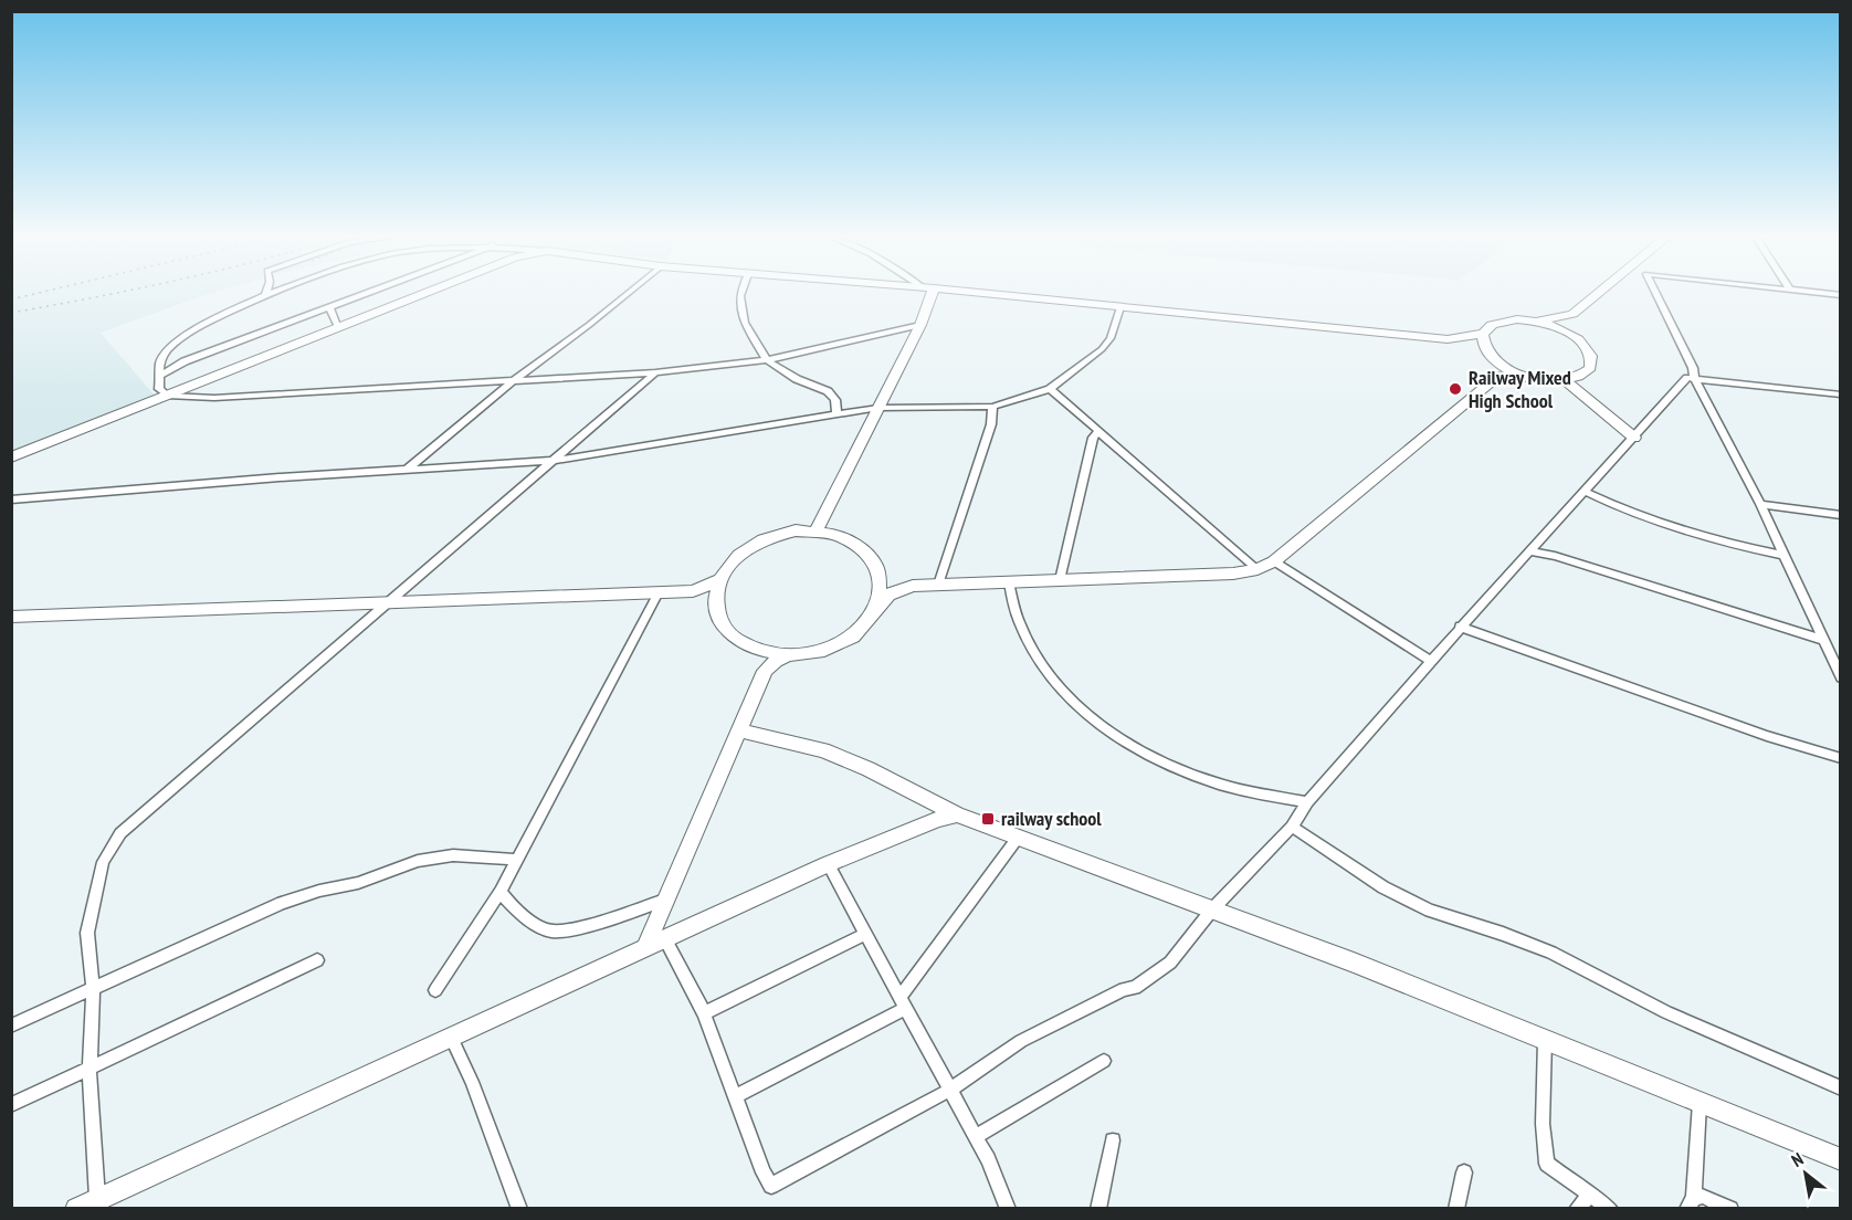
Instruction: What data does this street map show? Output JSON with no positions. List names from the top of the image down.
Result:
{
  "places": {
    "other": ["Railway Mixed High School"],
    "transit": ["railway school"]
  },
  "north": "top left"
}
